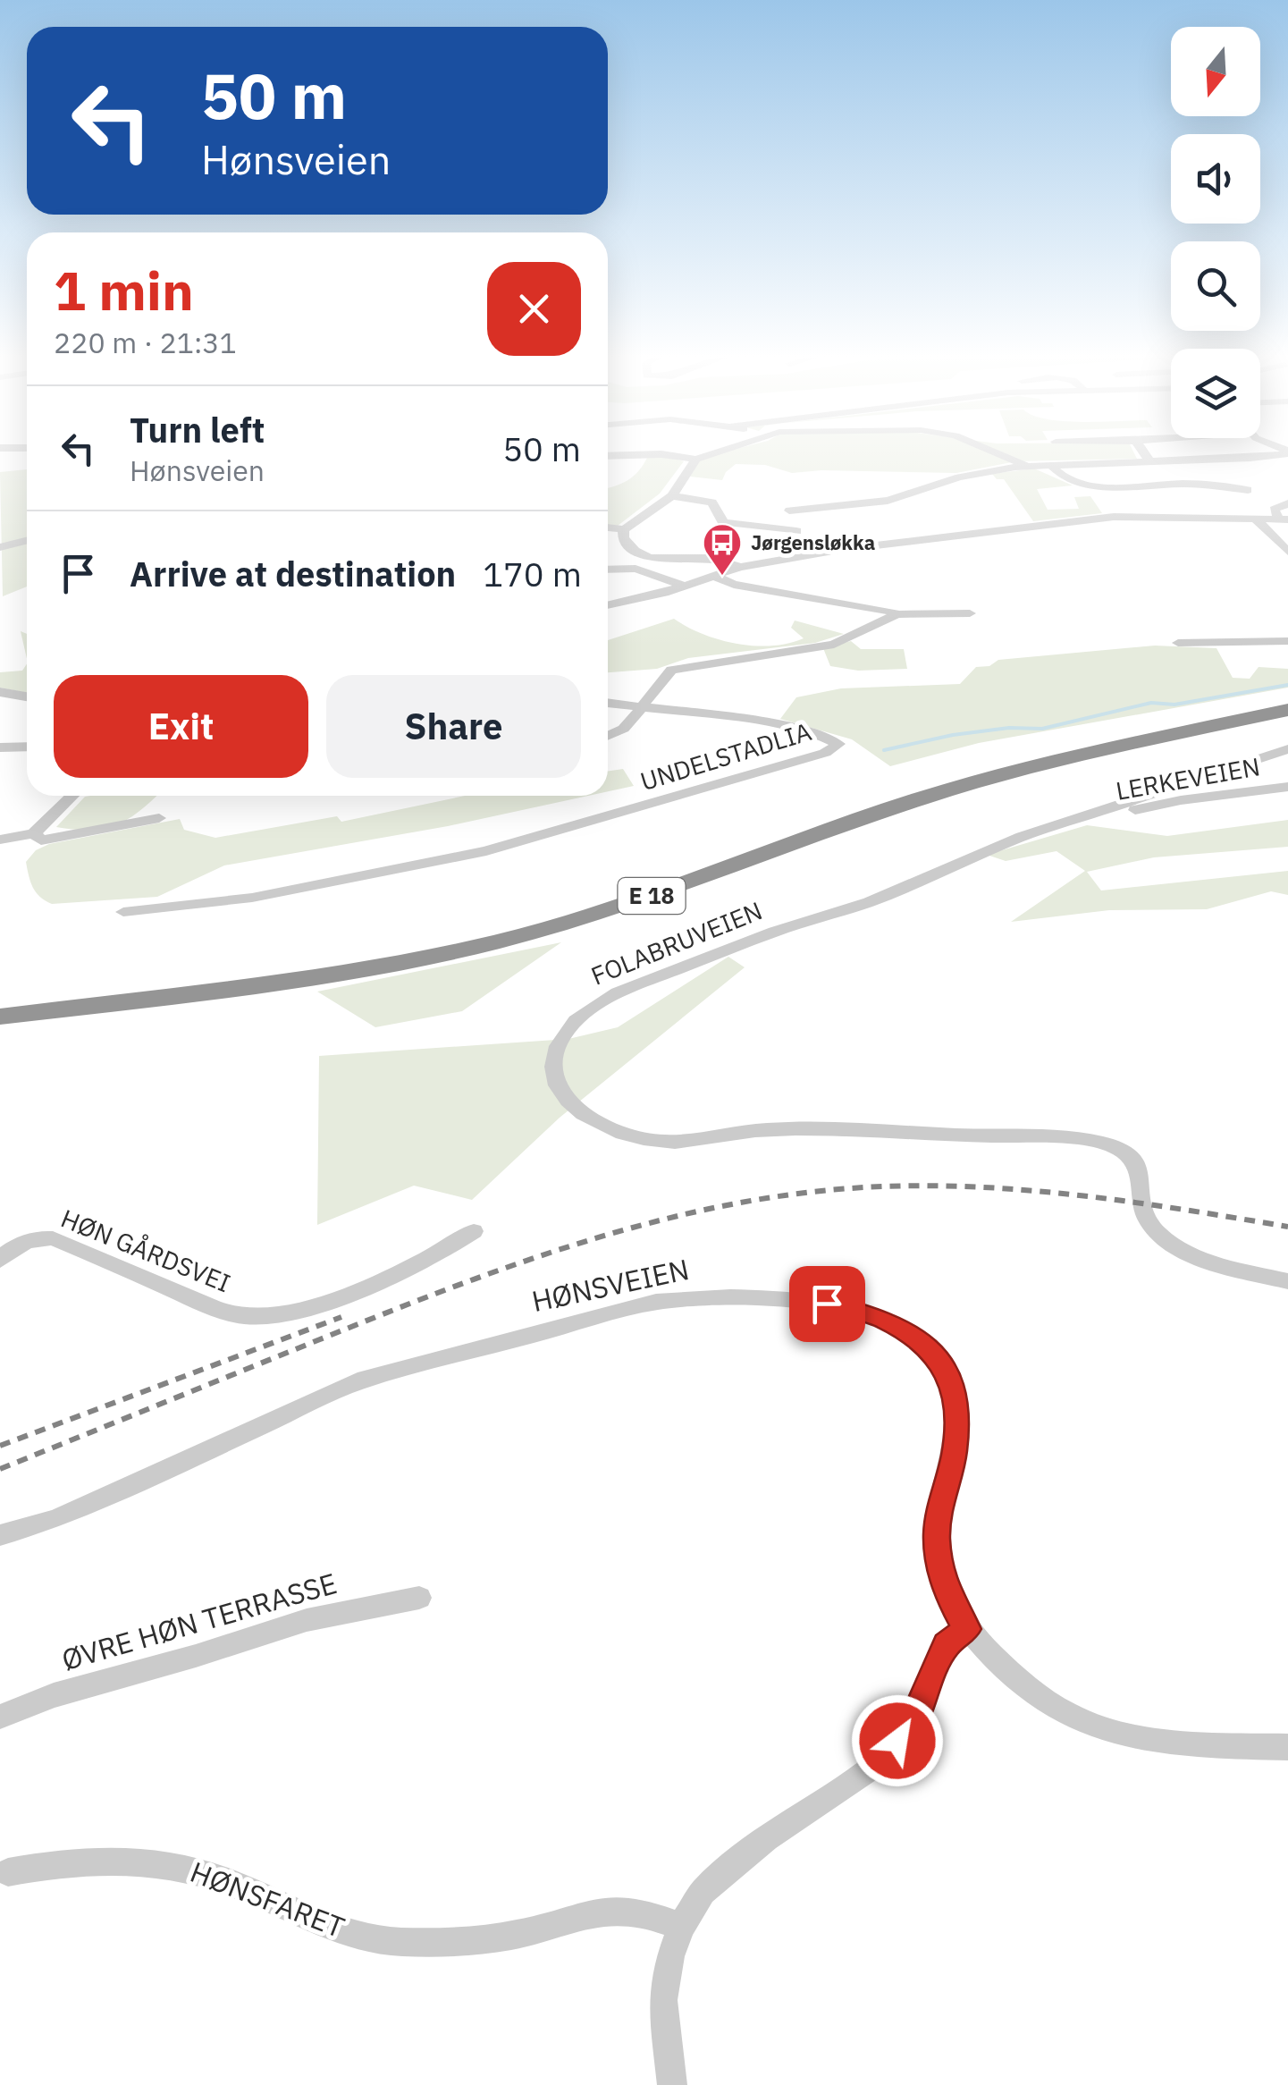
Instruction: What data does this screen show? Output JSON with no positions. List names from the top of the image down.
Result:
{
  "streets": {
    "highway": ["E 18"],
    "street": [
      "UNDELSTADLIA",
      "LERKEVEIEN",
      "FOLABRUVEIEN",
      "HØN GÅRDSVEI",
      "HØNSVEIEN",
      "ØVRE HØN TERRASSE",
      "HØNSFARET"
    ]
  },
  "places": {
    "bus stop": ["Jørgensløkka"]
  },
  "north": "bottom",
  "page": {
    "turn": ["50 m", "Hønsveien"],
    "heading": ["1 min", "220 m · 21:31"],
    "list": [
      {
        "name": "Turn left",
        "note": "Hønsveien",
        "value": "50 m"
      },
      {
        "name": "Arrive at destination",
        "value": "170 m"
      }
    ],
    "buttons": ["Exit", "Share"]
  }
}
